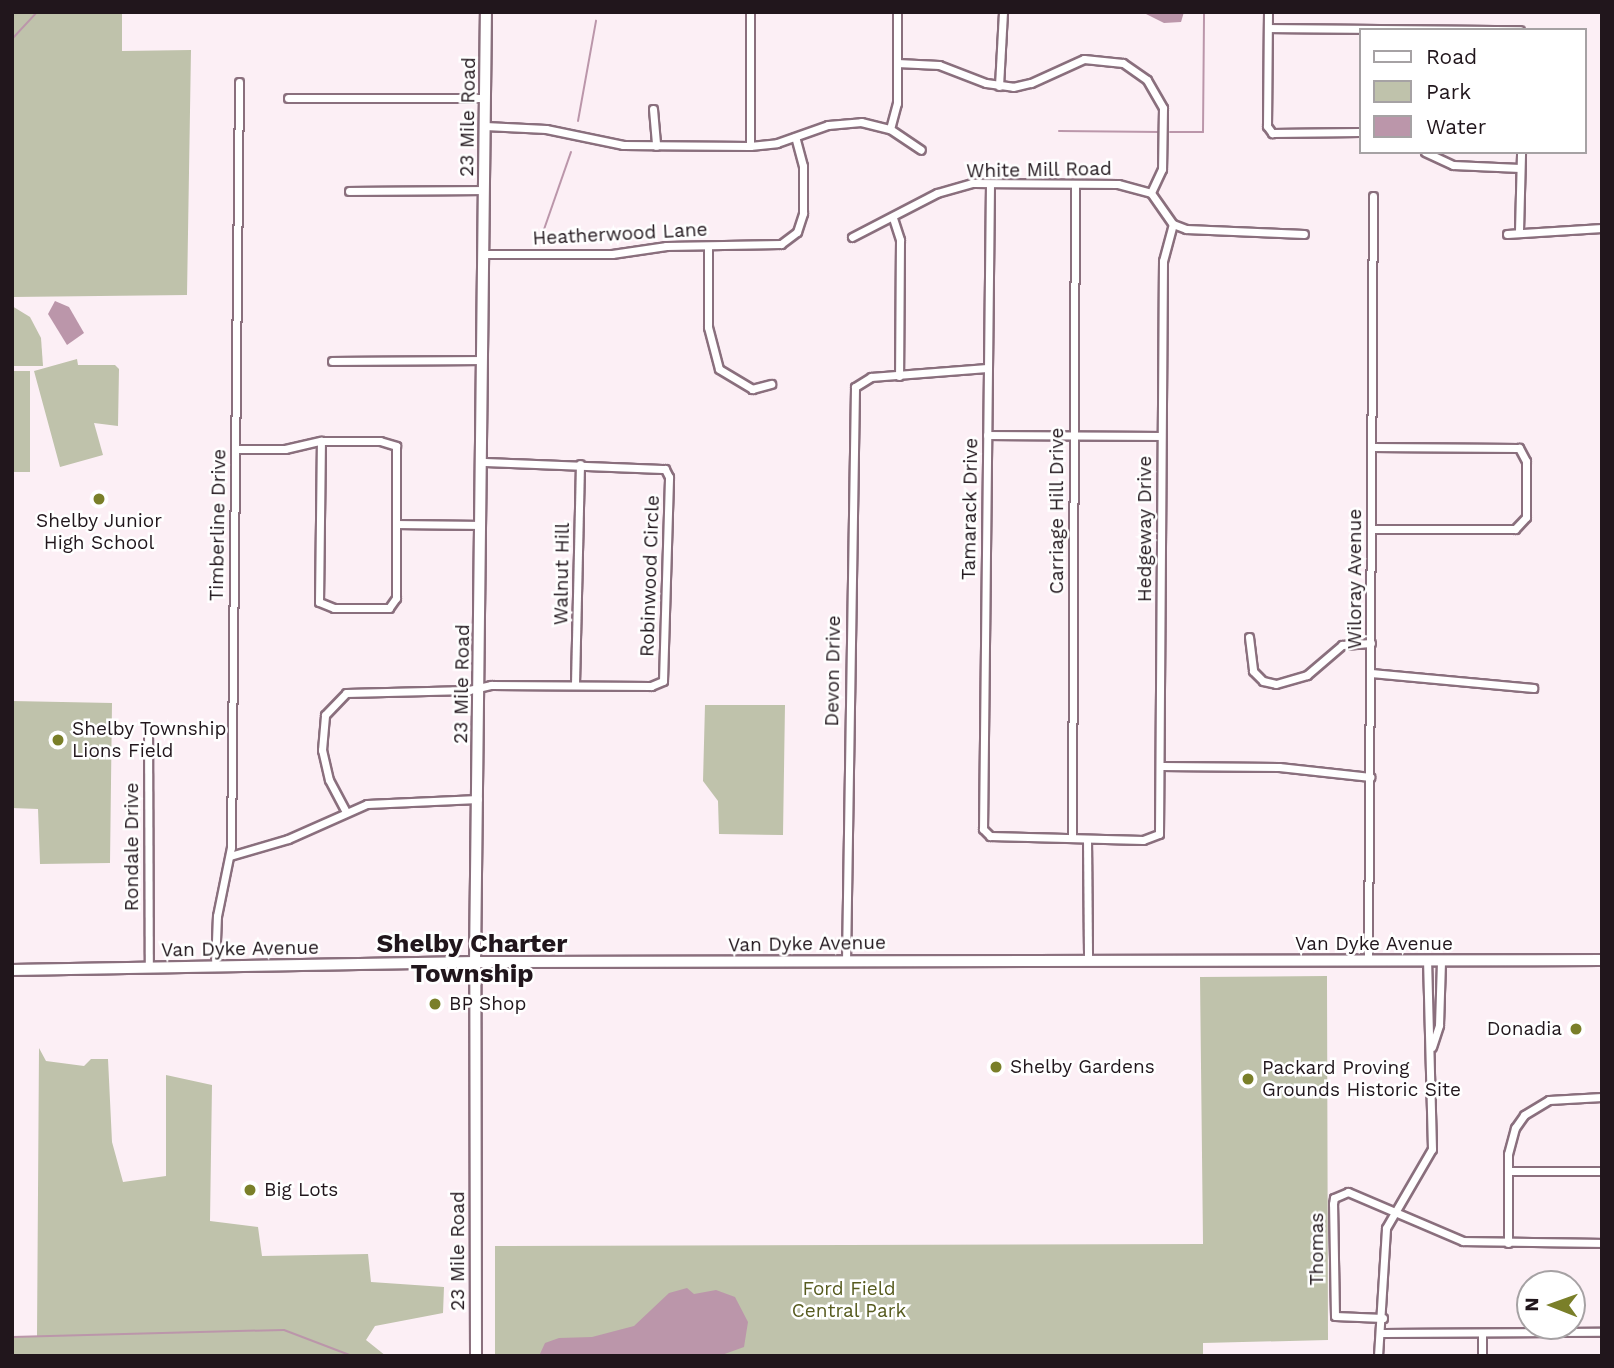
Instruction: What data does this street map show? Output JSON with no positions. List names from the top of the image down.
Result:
{
  "streets": {
    "main road": ["23 Mile Road", "Van Dyke Avenue"],
    "street": [
      "White Mill Road",
      "Heatherwood Lane",
      "Tamarack Drive",
      "Carriage Hill Drive",
      "Timberline Drive",
      "Hedgeway Drive",
      "Walnut Hill",
      "Robinwood Circle",
      "Wiloray Avenue",
      "Devon Drive",
      "Rondale Drive",
      "Thomas"
    ]
  },
  "crossings": [
    ["23 Mile Road", "Heatherwood Lane"],
    ["23 Mile Road", "Van Dyke Avenue"],
    ["White Mill Road", "Tamarack Drive"],
    ["White Mill Road", "Carriage Hill Drive"],
    ["Tamarack Drive", "Carriage Hill Drive"],
    ["Timberline Drive", "Van Dyke Avenue"],
    ["Walnut Hill", "Robinwood Circle"],
    ["Wiloray Avenue", "Van Dyke Avenue"],
    ["Devon Drive", "Van Dyke Avenue"],
    ["Rondale Drive", "Van Dyke Avenue"]
  ],
  "districts": ["Shelby Charter Township"],
  "parks": ["Ford Field Central Park"],
  "places": [
    "Shelby Junior High School",
    "Shelby Township Lions Field",
    "BP Shop",
    "Donadia",
    "Shelby Gardens",
    "Packard Proving Grounds Historic Site",
    "Big Lots"
  ],
  "legend": ["Road", "Park", "Water"],
  "north": "left"
}
